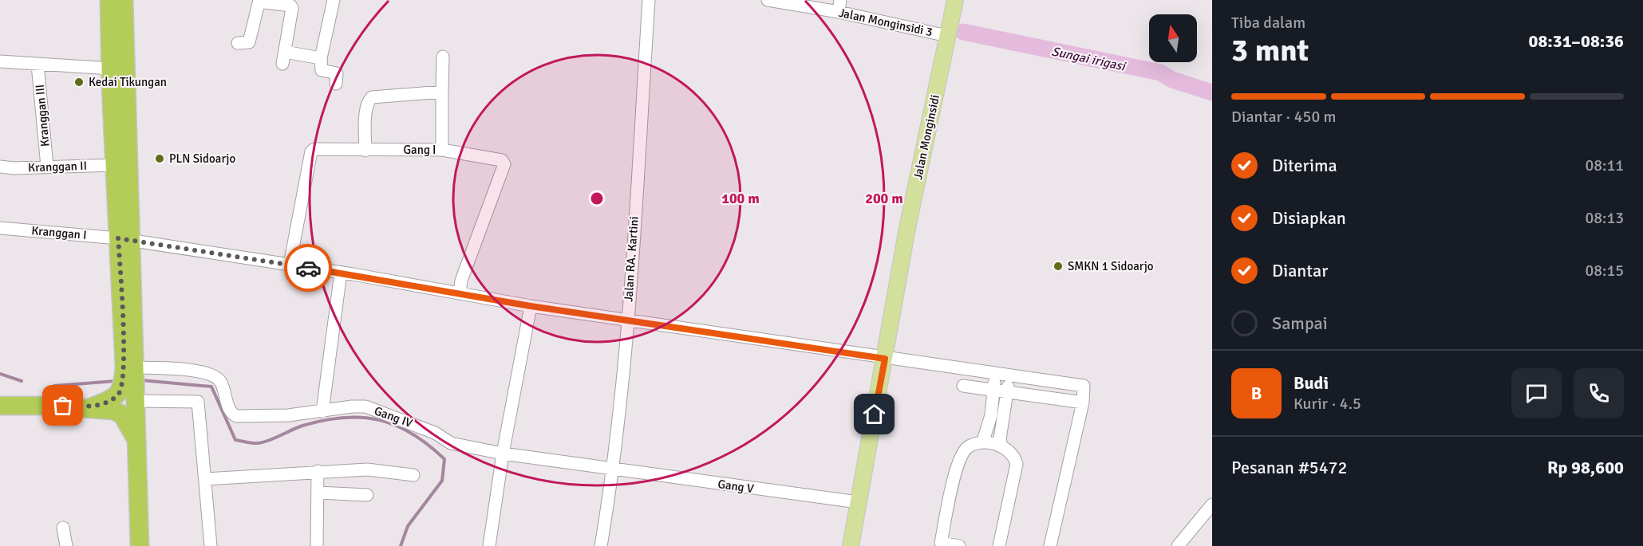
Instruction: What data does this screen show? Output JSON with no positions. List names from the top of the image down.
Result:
{
  "streets": {
    "main road": ["Jalan Monginsidi"],
    "street": [
      "Jalan Monginsidi 3",
      "Kranggan III",
      "Gang I",
      "Kranggan II",
      "Kranggan I",
      "Jalan RA. Kartini",
      "Gang IV",
      "Gang V"
    ]
  },
  "crossings": [
    ["Jalan Monginsidi 3", "Jalan Monginsidi"],
    ["Kranggan III", "Kranggan II"],
    ["Jalan Monginsidi", "Kranggan I"],
    ["Jalan Monginsidi", "Gang V"],
    ["Gang I", "Kranggan I"],
    ["Kranggan I", "Jalan RA. Kartini"],
    ["Jalan RA. Kartini", "Gang IV"],
    ["Jalan RA. Kartini", "Gang V"],
    ["Gang IV", "Gang V"]
  ],
  "water": ["Sungai irigasi"],
  "places": ["Kedai Tikungan", "PLN Sidoarjo", "SMKN 1 Sidoarjo"],
  "north": "top",
  "page": {
    "heading": ["3 mnt", "Tiba dalam", "08:31–08:36"],
    "panel": [
      "Budi",
      "Kurir · 4.5",
      "Pesanan #5472",
      "Rp 98,600"
    ],
    "bar": "Diantar · 450 m",
    "list": [
      ["Diterima", "08:11"],
      ["Disiapkan", "08:13"],
      ["Diantar", "08:15"],
      "Sampai"
    ],
    "round": "B"
  },
  "rings": ["100 m", "200 m"]
}
